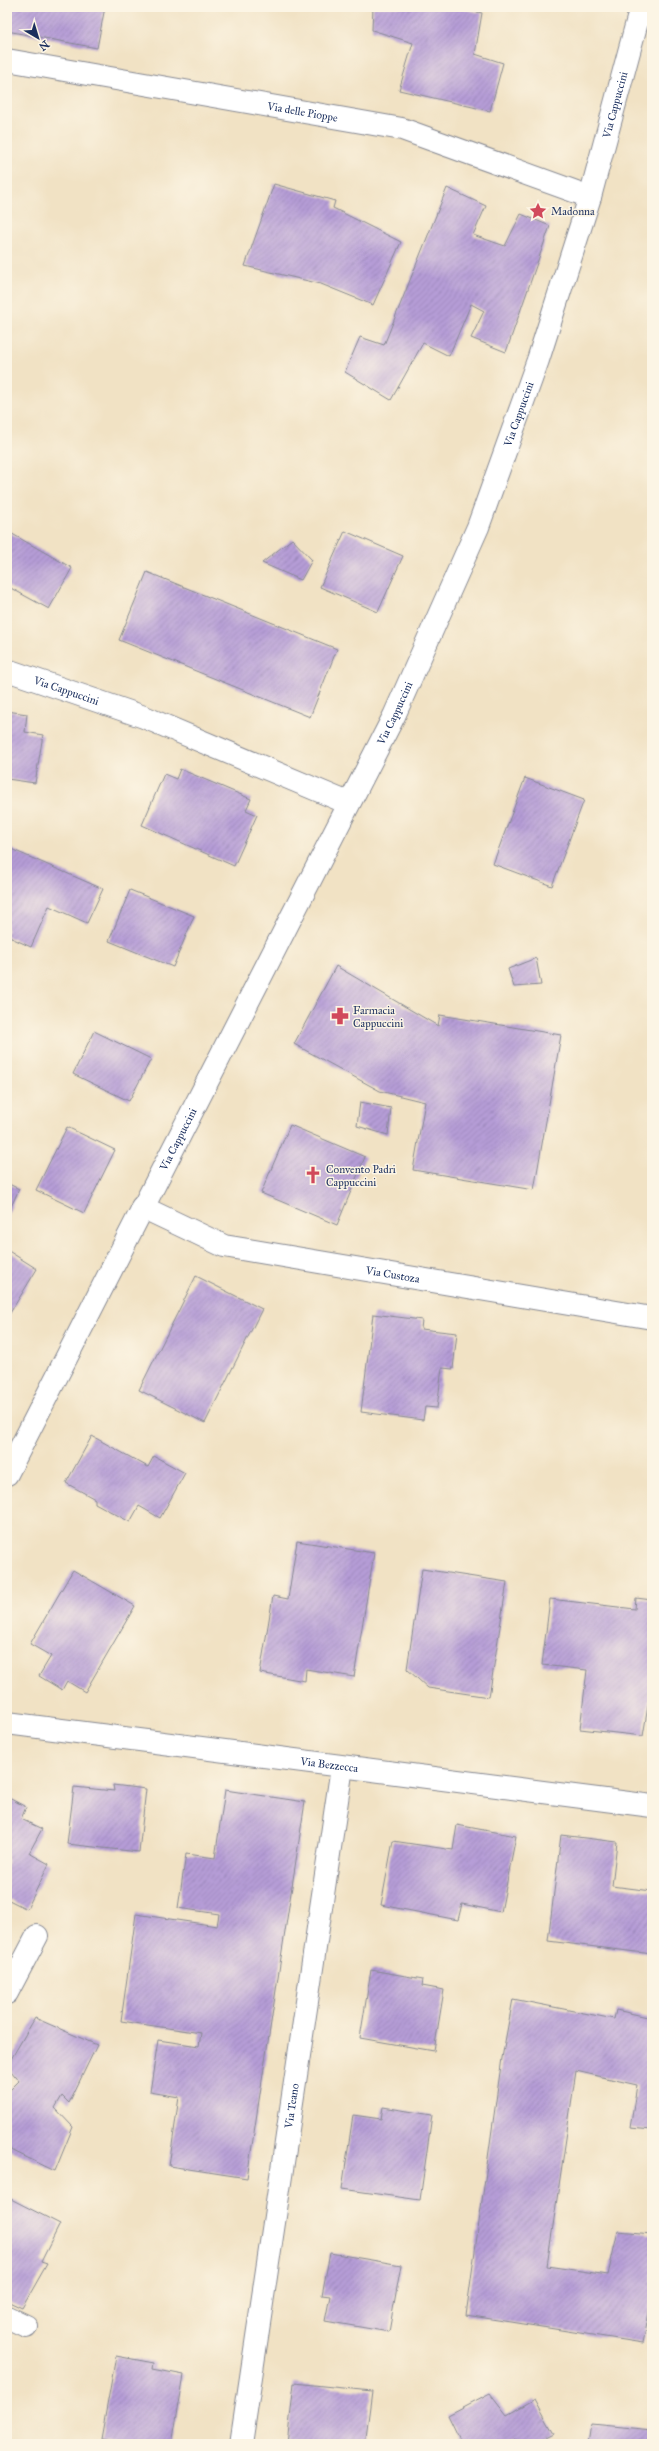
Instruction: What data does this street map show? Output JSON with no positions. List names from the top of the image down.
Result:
{
  "streets": {
    "street": [
      "Via Cappuccini",
      "Via delle Pioppe",
      "Via Custoza",
      "Via Bezzecca",
      "Via Teano"
    ]
  },
  "crossings": [
    ["Via Cappuccini", "Via delle Pioppe"],
    ["Via Cappuccini", "Via Custoza"],
    ["Via Bezzecca", "Via Teano"]
  ],
  "places": {
    "place": ["Madonna"],
    "pharmacy": ["Farmacia Cappuccini"],
    "church": ["Convento Padri Cappuccini"]
  },
  "north": "bottom right"
}
